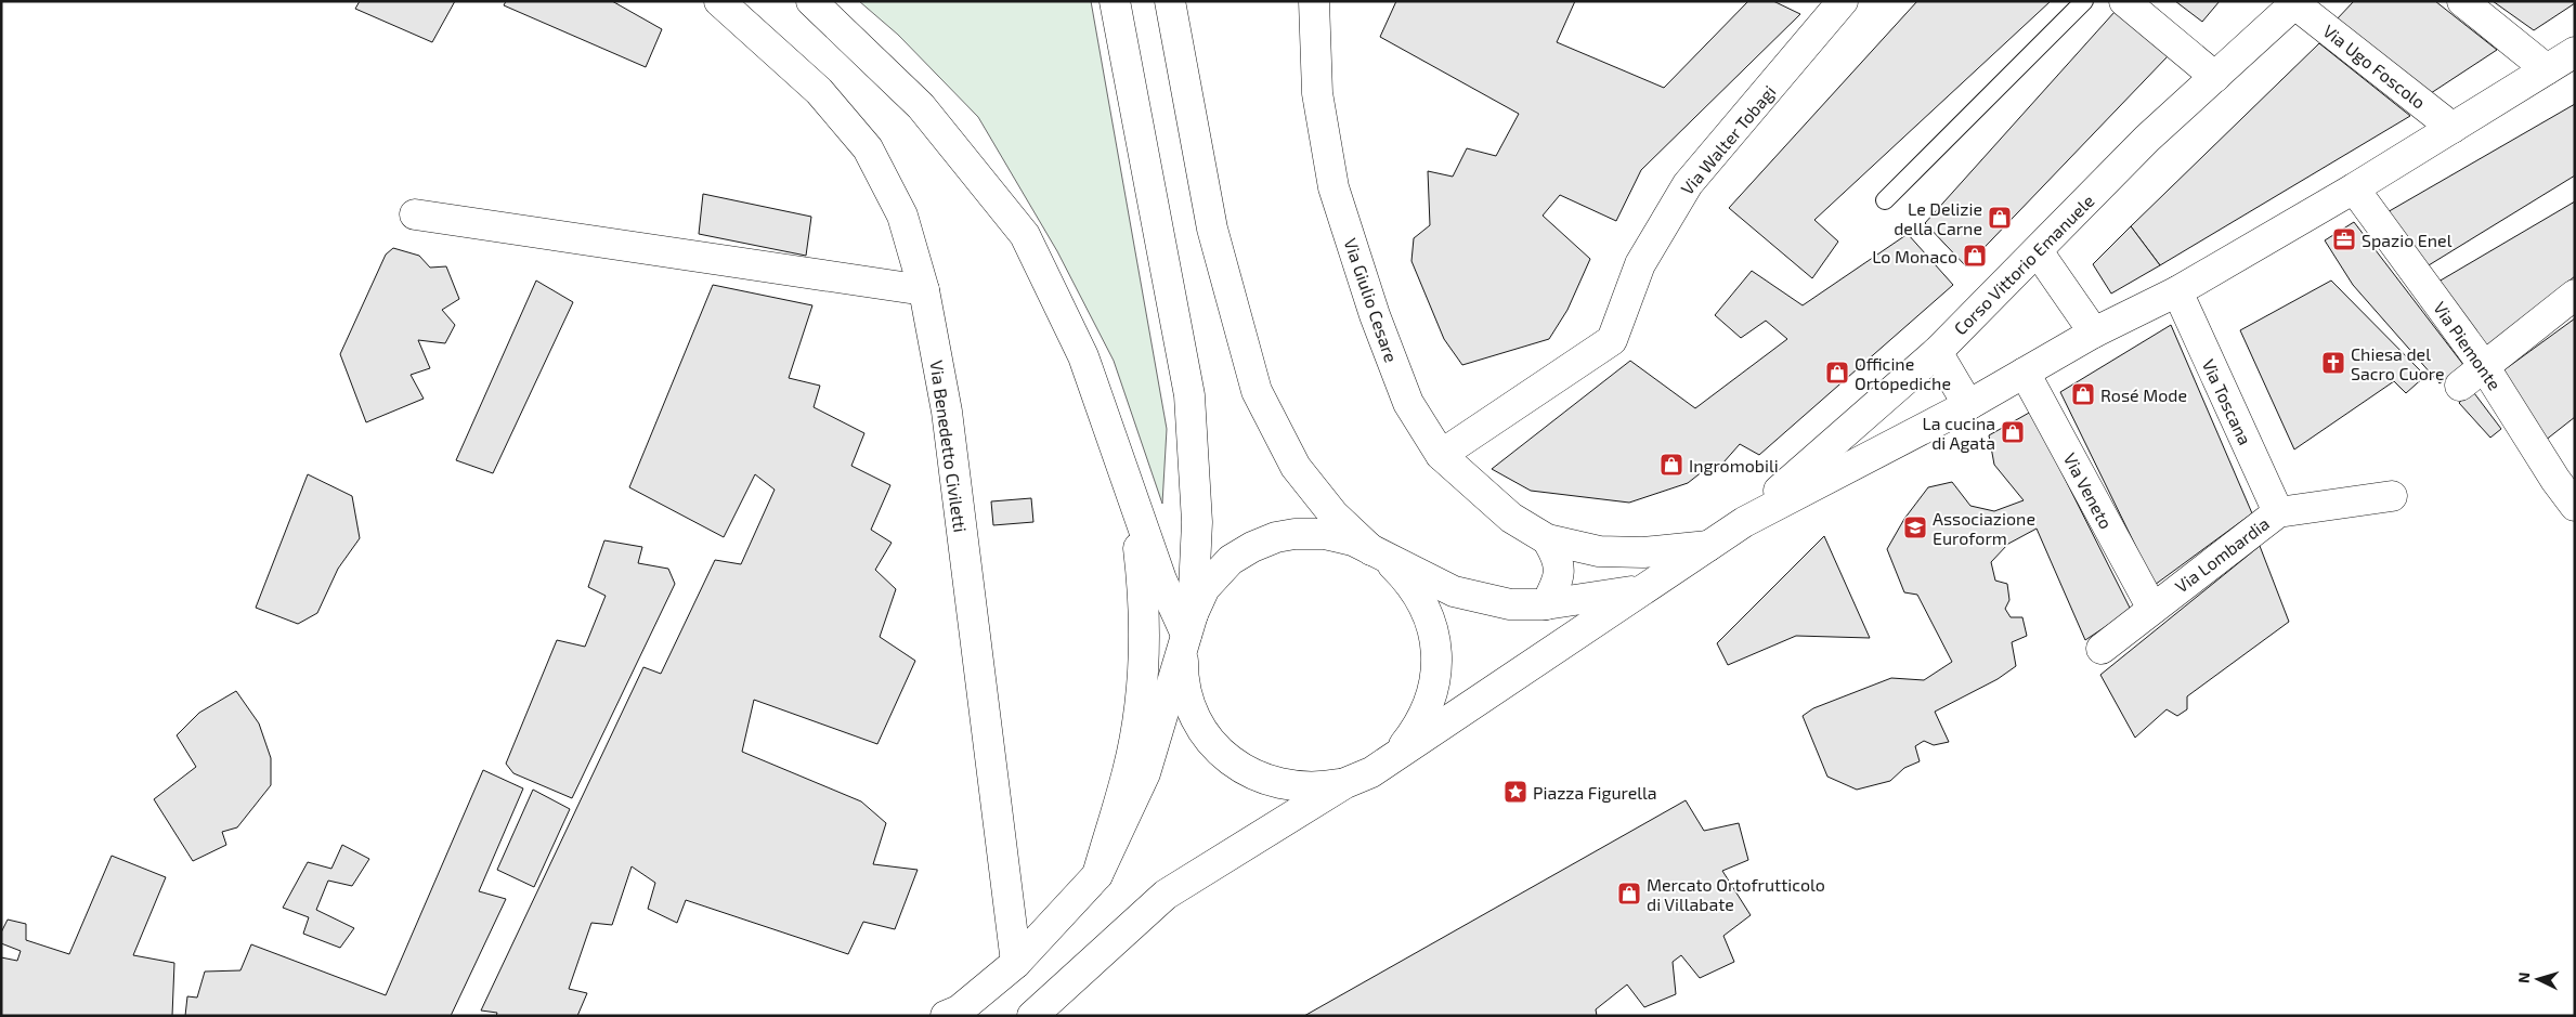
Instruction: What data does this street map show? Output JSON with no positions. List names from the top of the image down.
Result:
{
  "streets": {
    "main road": [
      "Via Ugo Foscolo",
      "Via Walter Tobagi",
      "Corso Vittorio Emanuele",
      "Via Giulio Cesare",
      "Via Piemonte",
      "Via Toscana",
      "Via Benedetto Civiletti",
      "Via Veneto",
      "Via Lombardia"
    ]
  },
  "crossings": [
    ["Via Ugo Foscolo", "Corso Vittorio Emanuele"],
    ["Via Walter Tobagi", "Via Giulio Cesare"],
    ["Via Toscana", "Via Lombardia"],
    ["Via Veneto", "Via Lombardia"]
  ],
  "places": {
    "shop": [
      "Le Delizie della Carne",
      "Lo Monaco",
      "Officine Ortopediche",
      "Rosé Mode",
      "La cucina di Agata",
      "Ingromobili",
      "Mercato Ortofrutticolo di Villabate"
    ],
    "office": ["Spazio Enel"],
    "church": ["Chiesa del Sacro Cuore"],
    "school or university": ["Associazione Euroform"],
    "place": ["Piazza Figurella"]
  },
  "north": "left"
}
